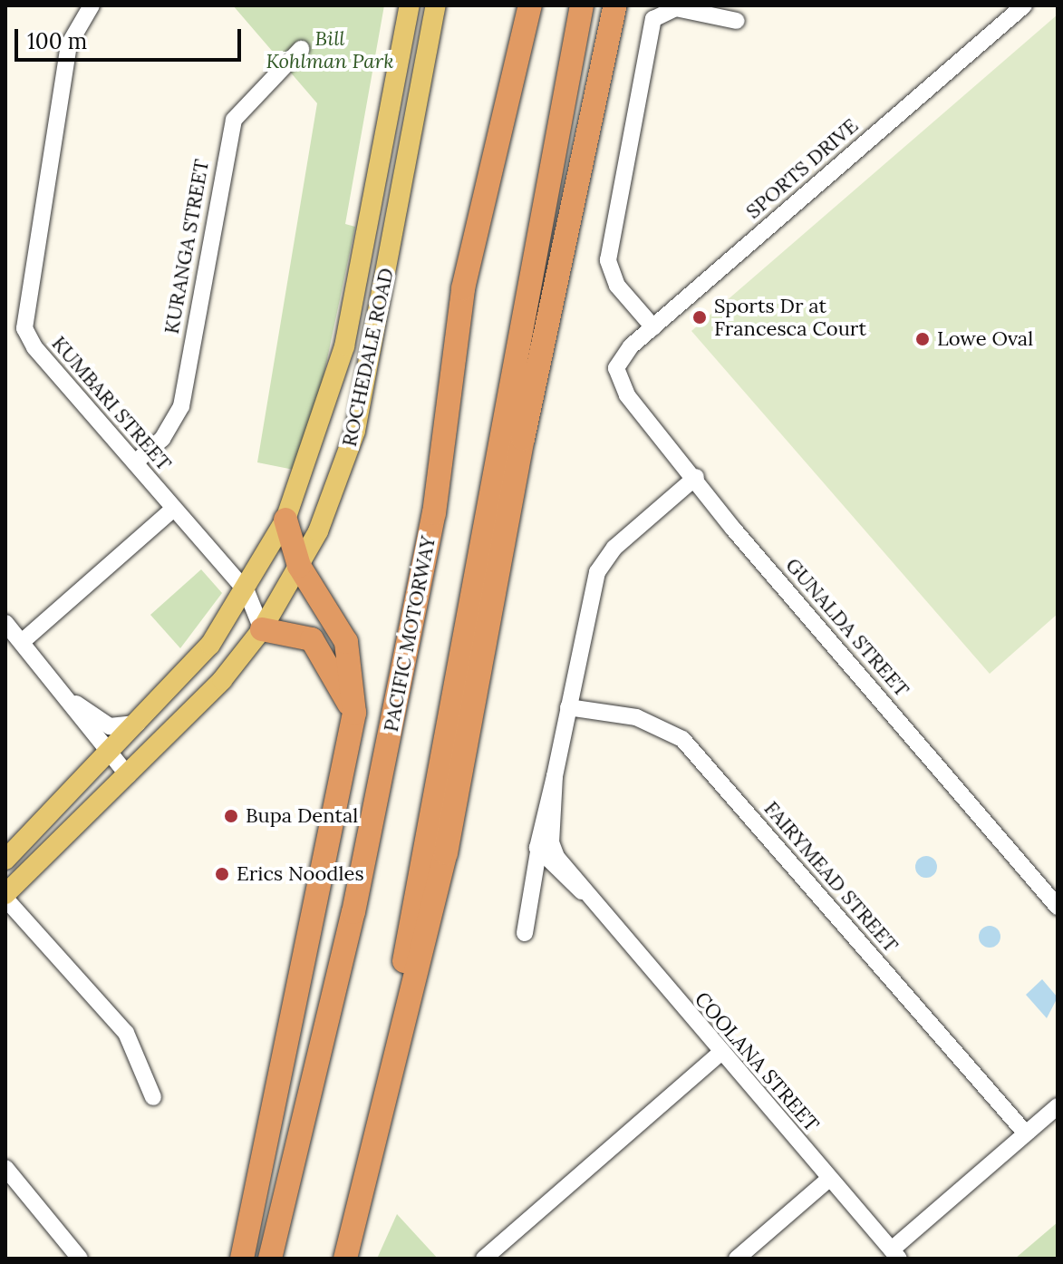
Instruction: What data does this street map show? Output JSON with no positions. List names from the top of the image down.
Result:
{
  "streets": {
    "highway": ["PACIFIC MOTORWAY"],
    "main road": ["ROCHEDALE ROAD"],
    "street": [
      "SPORTS DRIVE",
      "KURANGA STREET",
      "KUMBARI STREET",
      "GUNALDA STREET",
      "FAIRYMEAD STREET",
      "COOLANA STREET"
    ]
  },
  "crossings": [
    ["SPORTS DRIVE", "GUNALDA STREET"],
    ["KURANGA STREET", "KUMBARI STREET"],
    ["ROCHEDALE ROAD", "KUMBARI STREET"]
  ],
  "parks": ["Bill Kohlman Park"],
  "places": [
    "Sports Dr at Francesca Court",
    "Lowe Oval",
    "Bupa Dental",
    "Erics Noodles"
  ],
  "scale_bar": "100 m"
}
